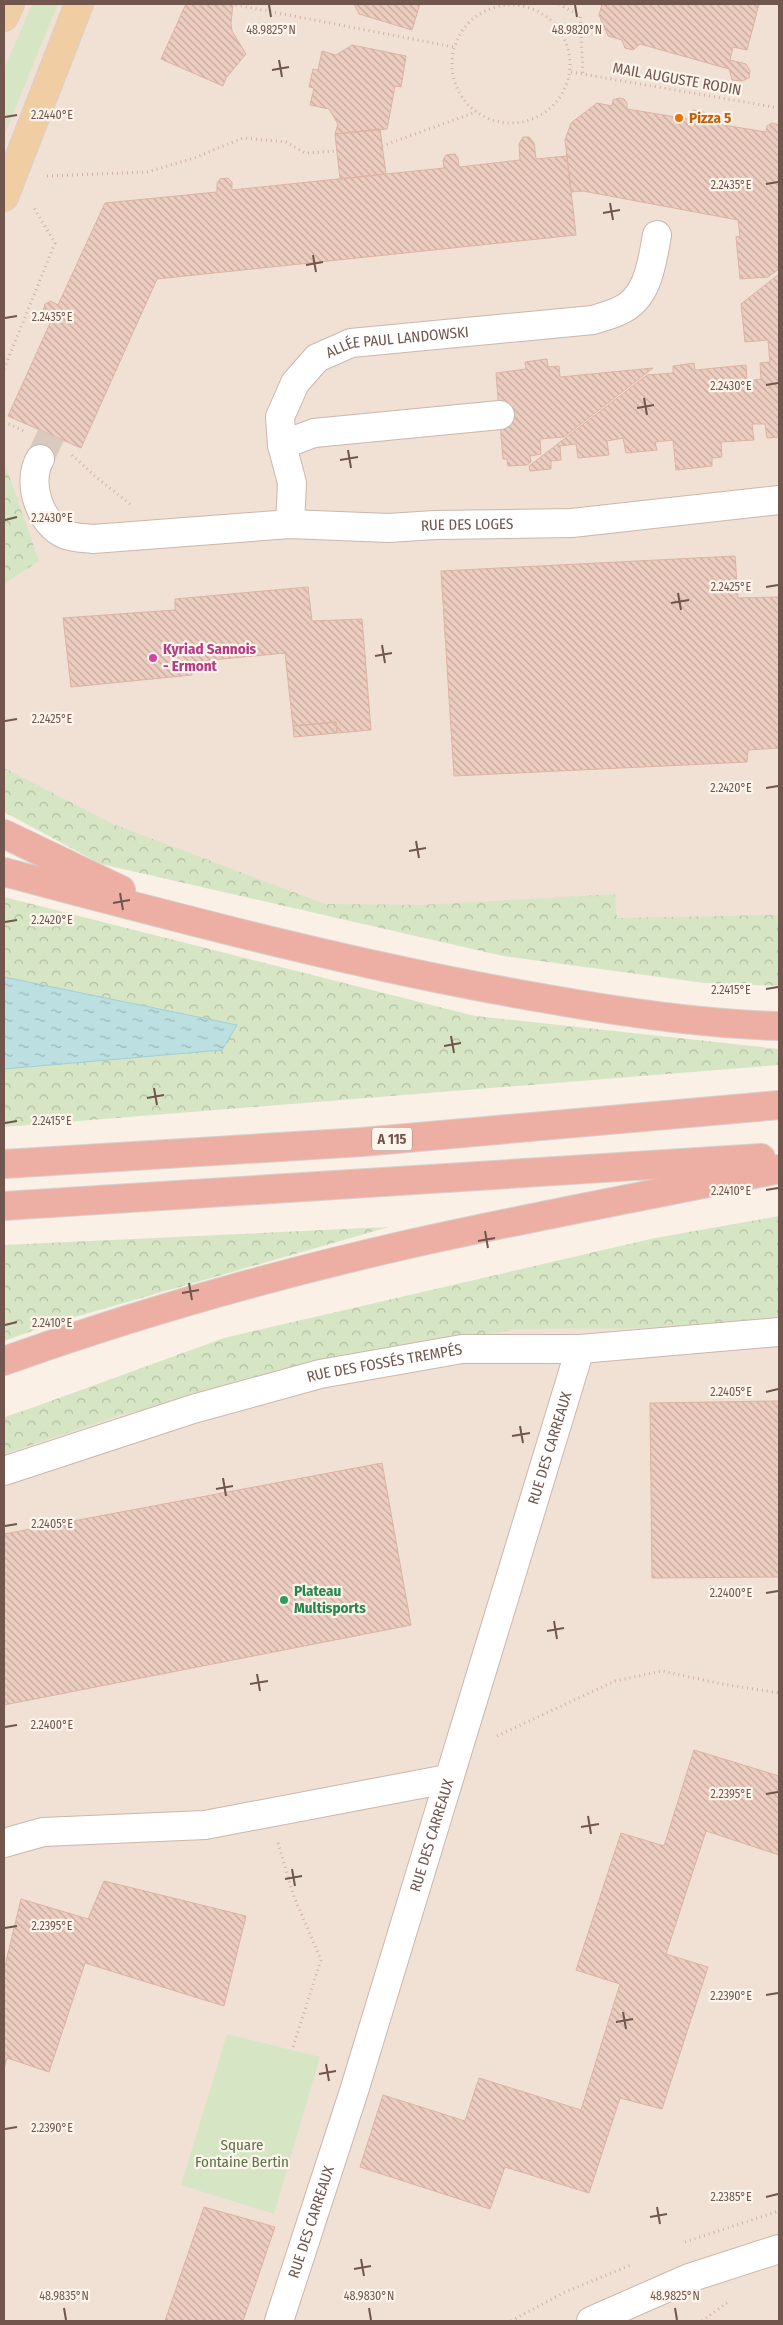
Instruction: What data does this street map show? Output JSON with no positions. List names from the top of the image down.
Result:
{
  "streets": {
    "highway": ["A 115"],
    "street": [
      "ALLÉE PAUL LANDOWSKI",
      "RUE DES LOGES",
      "RUE DES FOSSÉS TREMPÉS",
      "RUE DES CARREAUX"
    ],
    "path": ["MAIL AUGUSTE RODIN"]
  },
  "crossings": [
    ["ALLÉE PAUL LANDOWSKI", "RUE DES LOGES"],
    ["RUE DES FOSSÉS TREMPÉS", "RUE DES CARREAUX"]
  ],
  "parks": ["Square Fontaine Bertin"],
  "places": ["Pizza 5", "Kyriad Sannois - Ermont", "Plateau Multisports"],
  "coordinates": [
    "48.9825°N",
    "48.9820°N",
    "2.2440°E",
    "2.2435°E",
    "2.2430°E",
    "2.2425°E",
    "2.2420°E",
    "2.2415°E",
    "2.2410°E",
    "2.2405°E",
    "2.2400°E",
    "2.2395°E",
    "2.2390°E",
    "2.2385°E",
    "48.9835°N",
    "48.9830°N"
  ]
}
